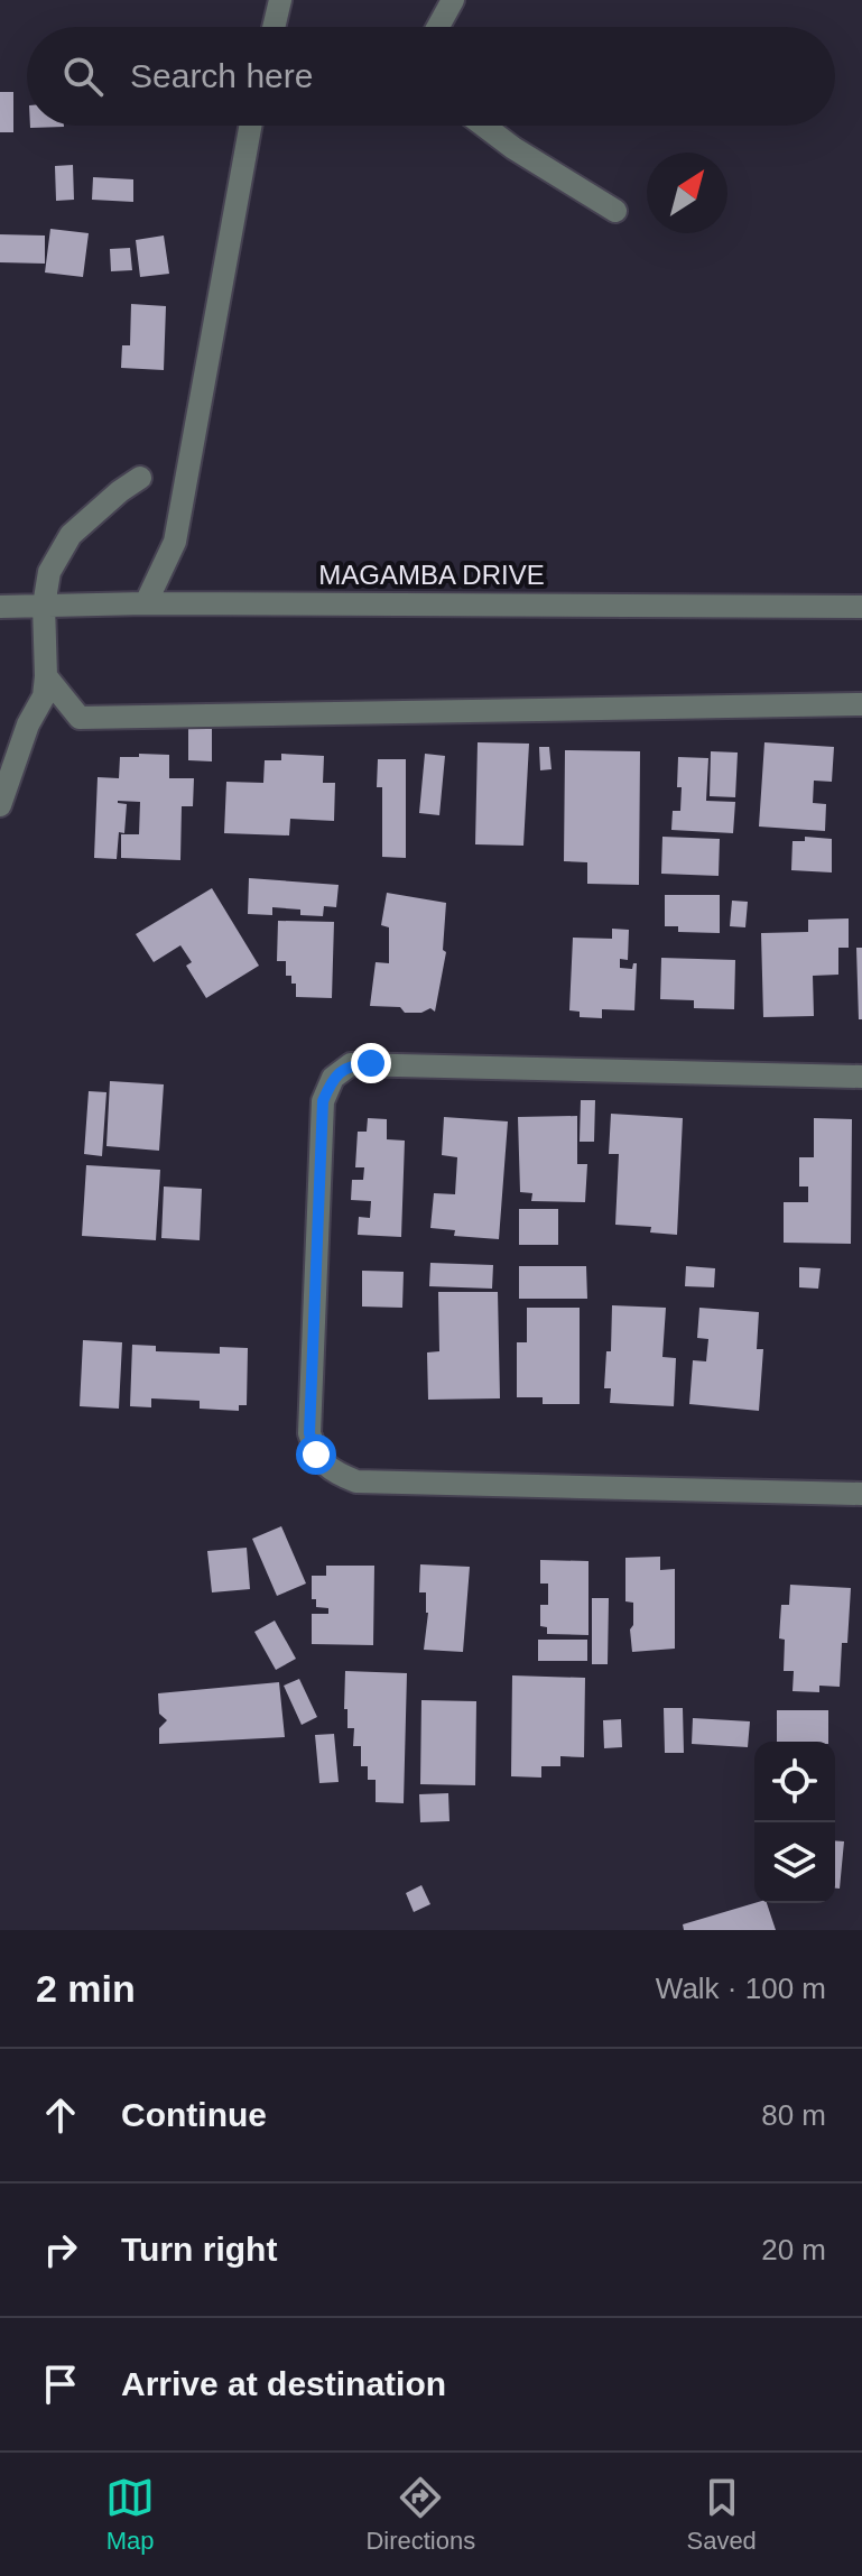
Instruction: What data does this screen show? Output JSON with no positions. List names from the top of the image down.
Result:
{
  "streets": {
    "street": ["MAGAMBA DRIVE"]
  },
  "north": "top right",
  "page": {
    "search": "Search here",
    "heading": ["2 min", "Walk · 100 m"],
    "list": [
      ["Continue", "80 m"],
      ["Turn right", "20 m"],
      "Arrive at destination"
    ],
    "nav": ["Map", "Directions", "Saved"]
  }
}
